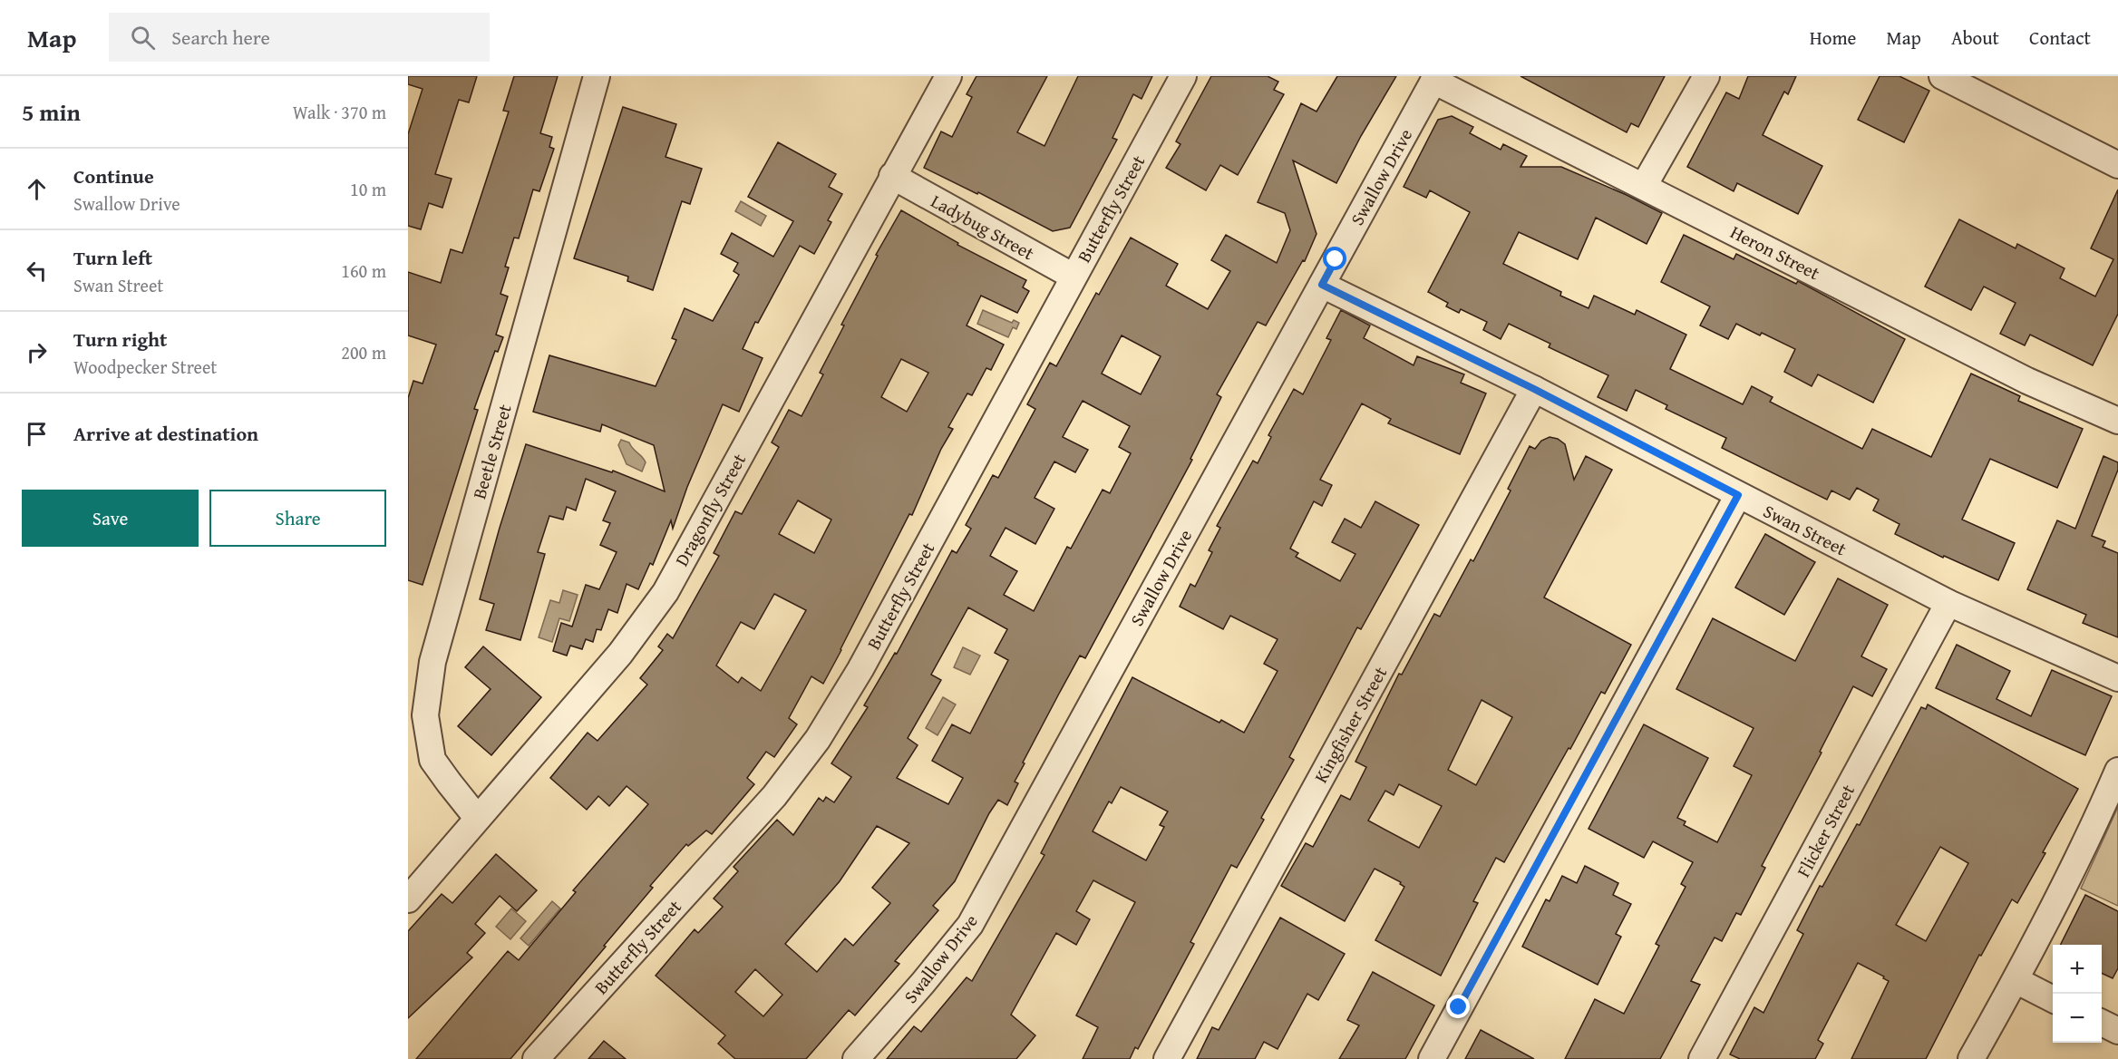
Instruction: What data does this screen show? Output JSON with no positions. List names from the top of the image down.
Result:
{
  "streets": {
    "street": [
      "Swallow Drive",
      "Butterfly Street",
      "Ladybug Street",
      "Heron Street",
      "Beetle Street",
      "Dragonfly Street",
      "Swan Street",
      "Kingfisher Street",
      "Flicker Street"
    ]
  },
  "crossings": [
    ["Swallow Drive", "Heron Street"],
    ["Swallow Drive", "Swan Street"],
    ["Butterfly Street", "Ladybug Street"],
    ["Ladybug Street", "Dragonfly Street"],
    ["Beetle Street", "Dragonfly Street"],
    ["Swan Street", "Kingfisher Street"],
    ["Swan Street", "Flicker Street"]
  ],
  "page": {
    "header": "Map",
    "search": "Search here",
    "nav": [
      "Home",
      "Map",
      "About",
      "Contact"
    ],
    "heading": ["5 min", "Walk · 370 m"],
    "list": [
      ["Continue", "Swallow Drive", "10 m"],
      ["Turn left", "Swan Street", "160 m"],
      ["Turn right", "Woodpecker Street", "200 m"],
      "Arrive at destination"
    ],
    "buttons": ["Save", "Share"],
    "map_buttons": ["+", "−"]
  }
}
